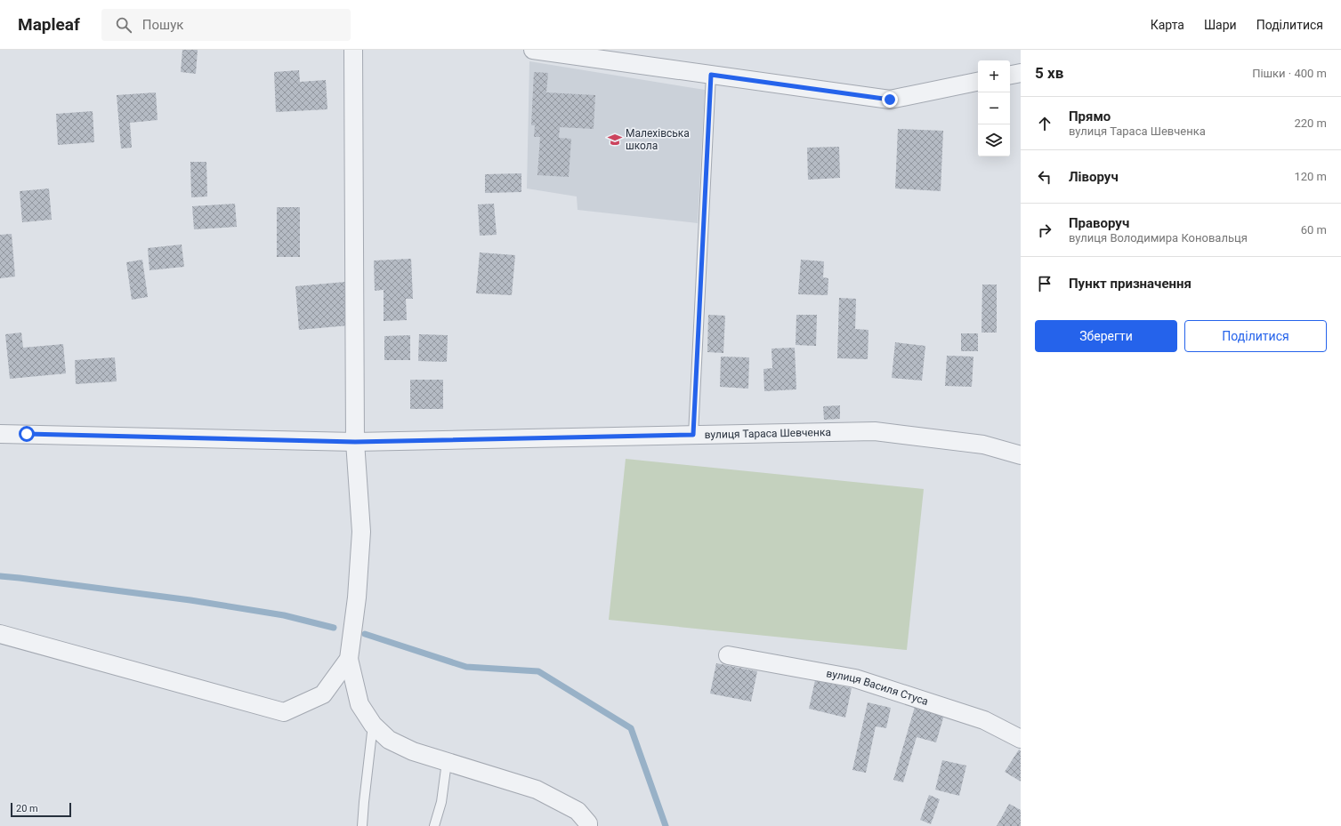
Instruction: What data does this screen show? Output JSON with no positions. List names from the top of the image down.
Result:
{
  "streets": {
    "street": ["вулиця Тараса Шевченка", "вулиця Василя Стуса"]
  },
  "places": {
    "school or university": ["Малехівська школа"]
  },
  "scale_bar": "20 m",
  "page": {
    "header": "Mapleaf",
    "search": "Пошук",
    "nav": ["Карта", "Шари", "Поділитися"],
    "heading": ["5 хв", "Пішки · 400 m"],
    "map_buttons": ["+", "−"],
    "list": [
      ["Прямо", "вулиця Тараса Шевченка", "220 m"],
      ["Ліворуч", "120 m"],
      ["Праворуч", "вулиця Володимира Коновальця", "60 m"],
      "Пункт призначення"
    ],
    "buttons": ["Зберегти", "Поділитися"],
    "scale": "20 m"
  }
}
